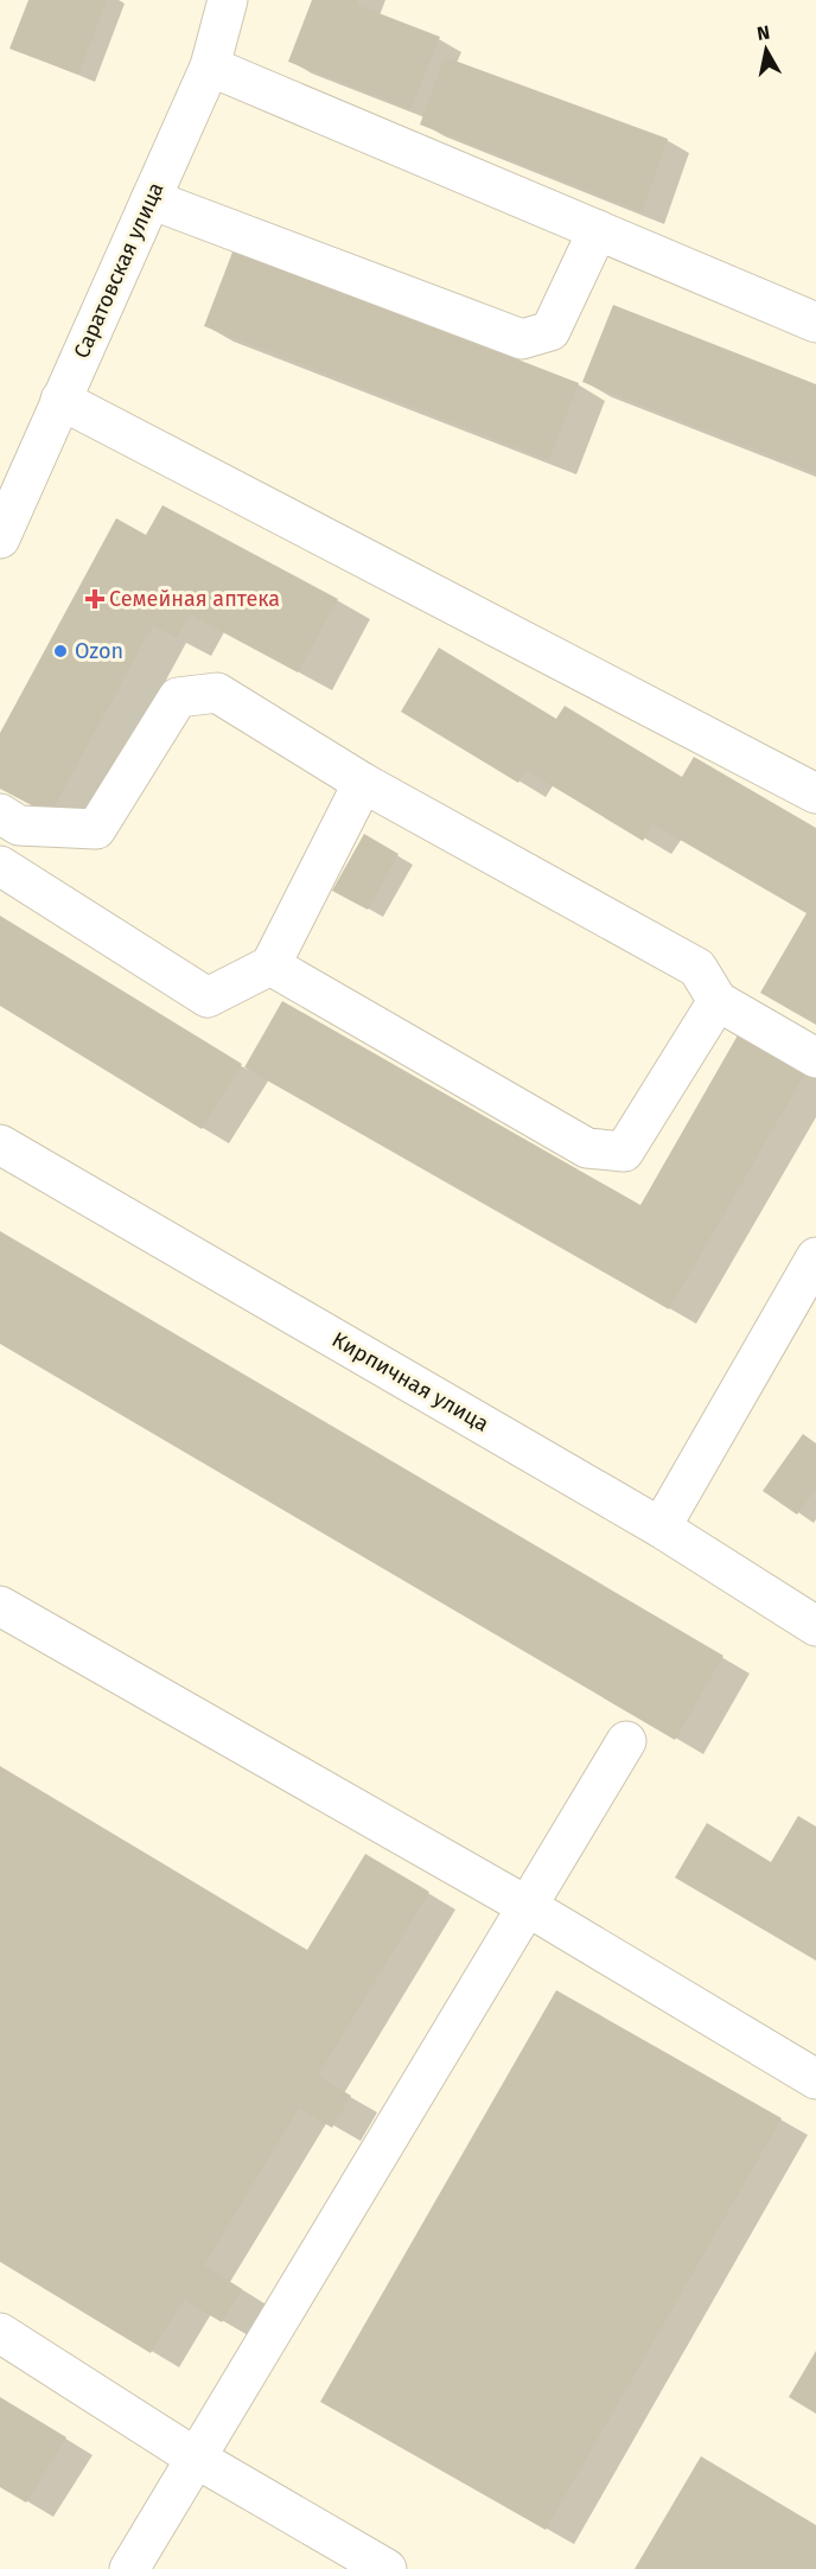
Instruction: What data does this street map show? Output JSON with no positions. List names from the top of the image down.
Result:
{
  "streets": {
    "street": ["Саратовская улица", "Кирпичная улица"]
  },
  "places": {
    "health": ["Семейная аптека"],
    "other": ["Ozon"]
  },
  "north": "top"
}
